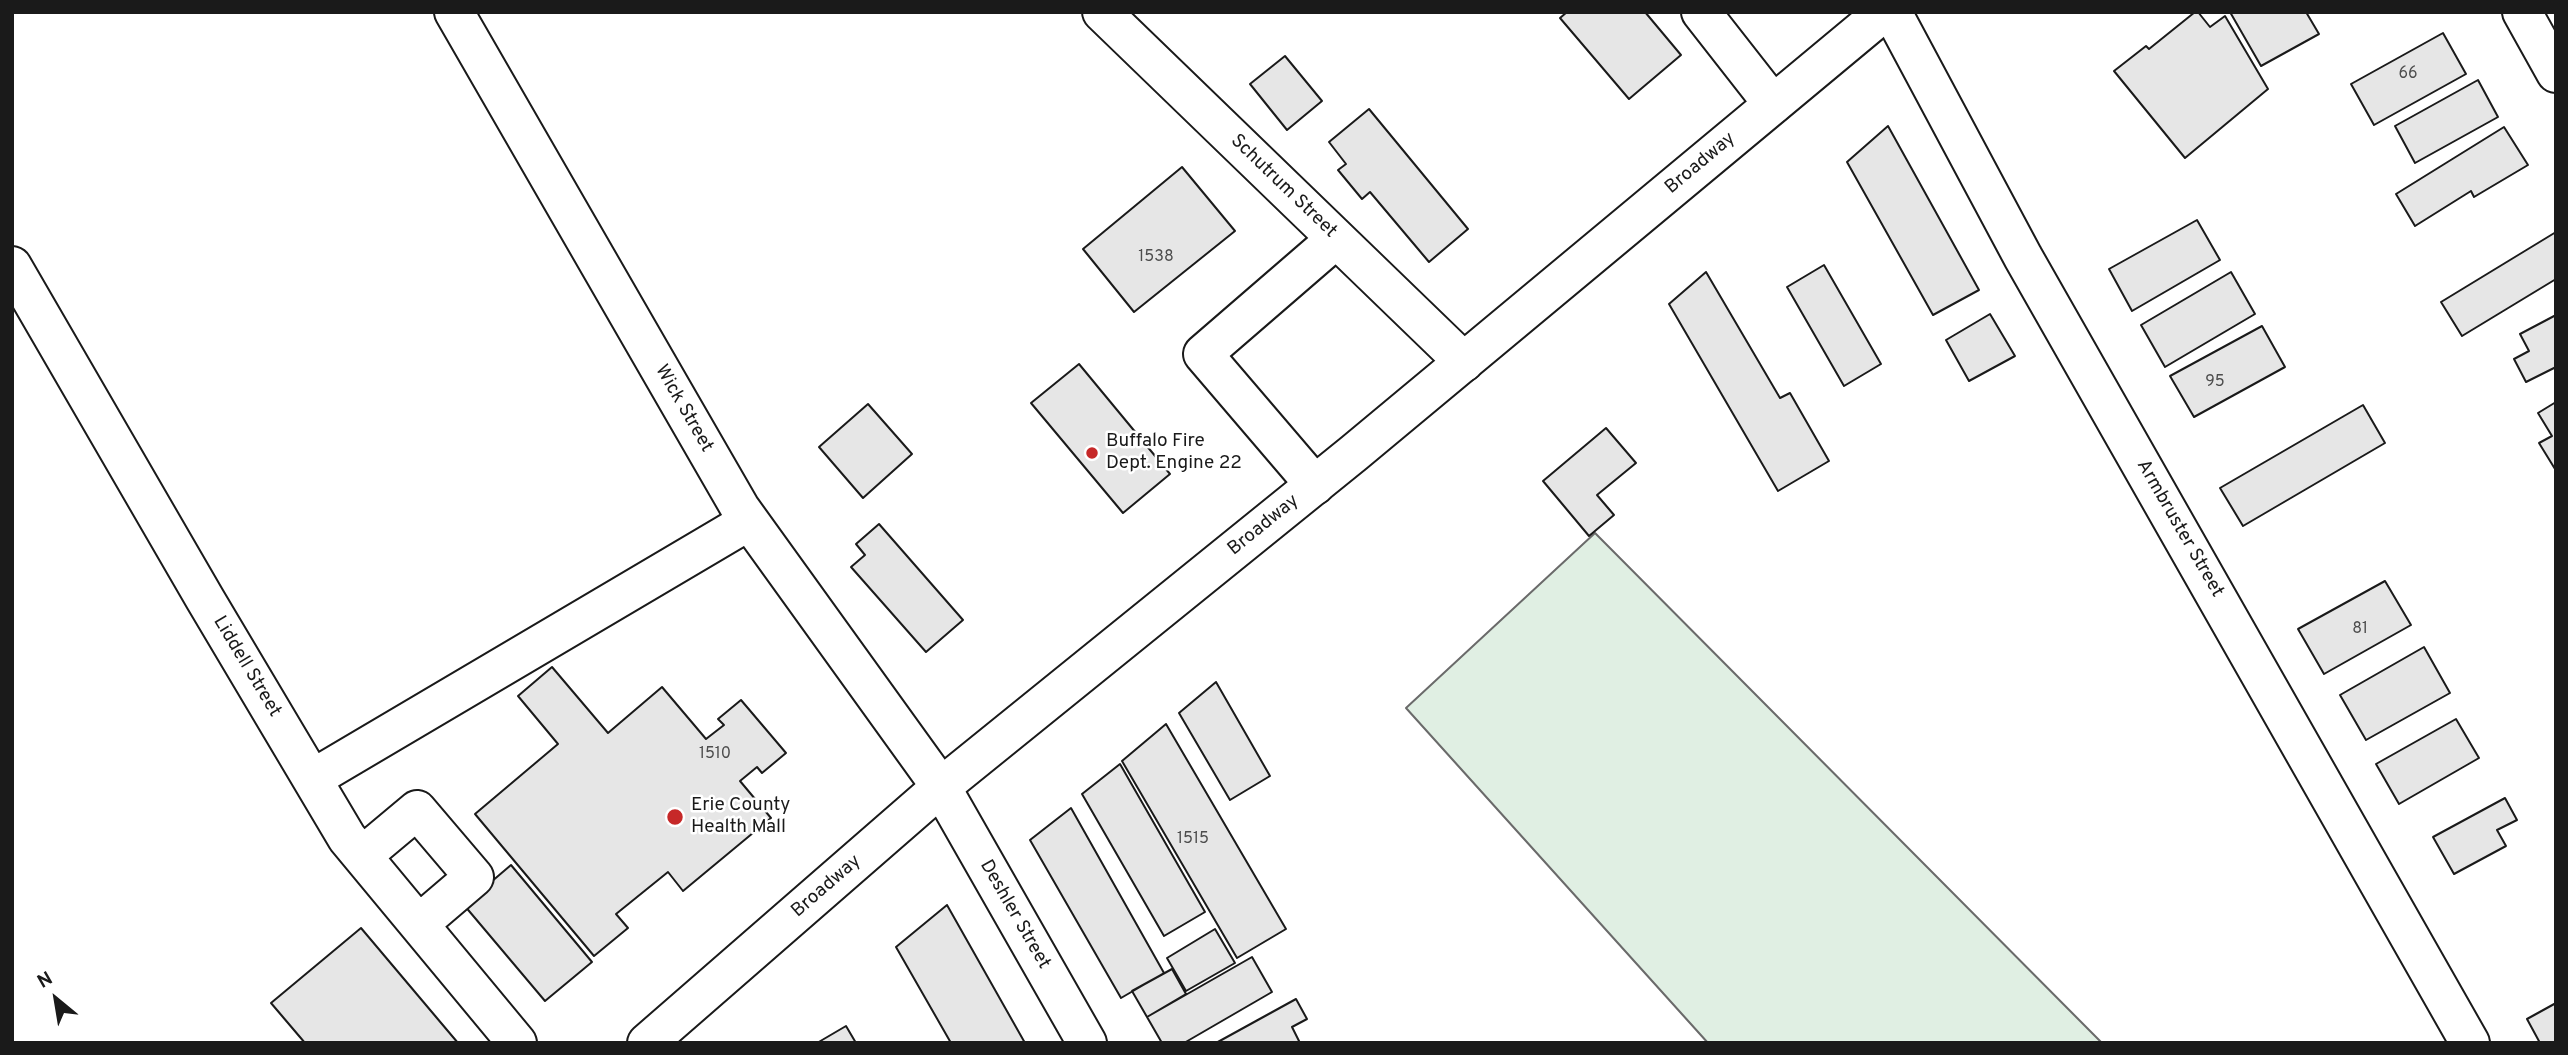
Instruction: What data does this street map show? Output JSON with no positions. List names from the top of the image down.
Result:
{
  "streets": {
    "street": [
      "Broadway",
      "Schutrum Street",
      "Wick Street",
      "Armbruster Street",
      "Liddell Street",
      "Deshler Street"
    ]
  },
  "crossings": [
    ["Broadway", "Schutrum Street"],
    ["Broadway", "Wick Street"],
    ["Broadway", "Deshler Street"],
    ["Wick Street", "Deshler Street"]
  ],
  "places": ["Buffalo Fire Dept. Engine 22", "Erie County Health Mall"],
  "house_numbers": [
    "66",
    "1538",
    "95",
    "81",
    "1510",
    "1515"
  ],
  "north": "top left"
}
